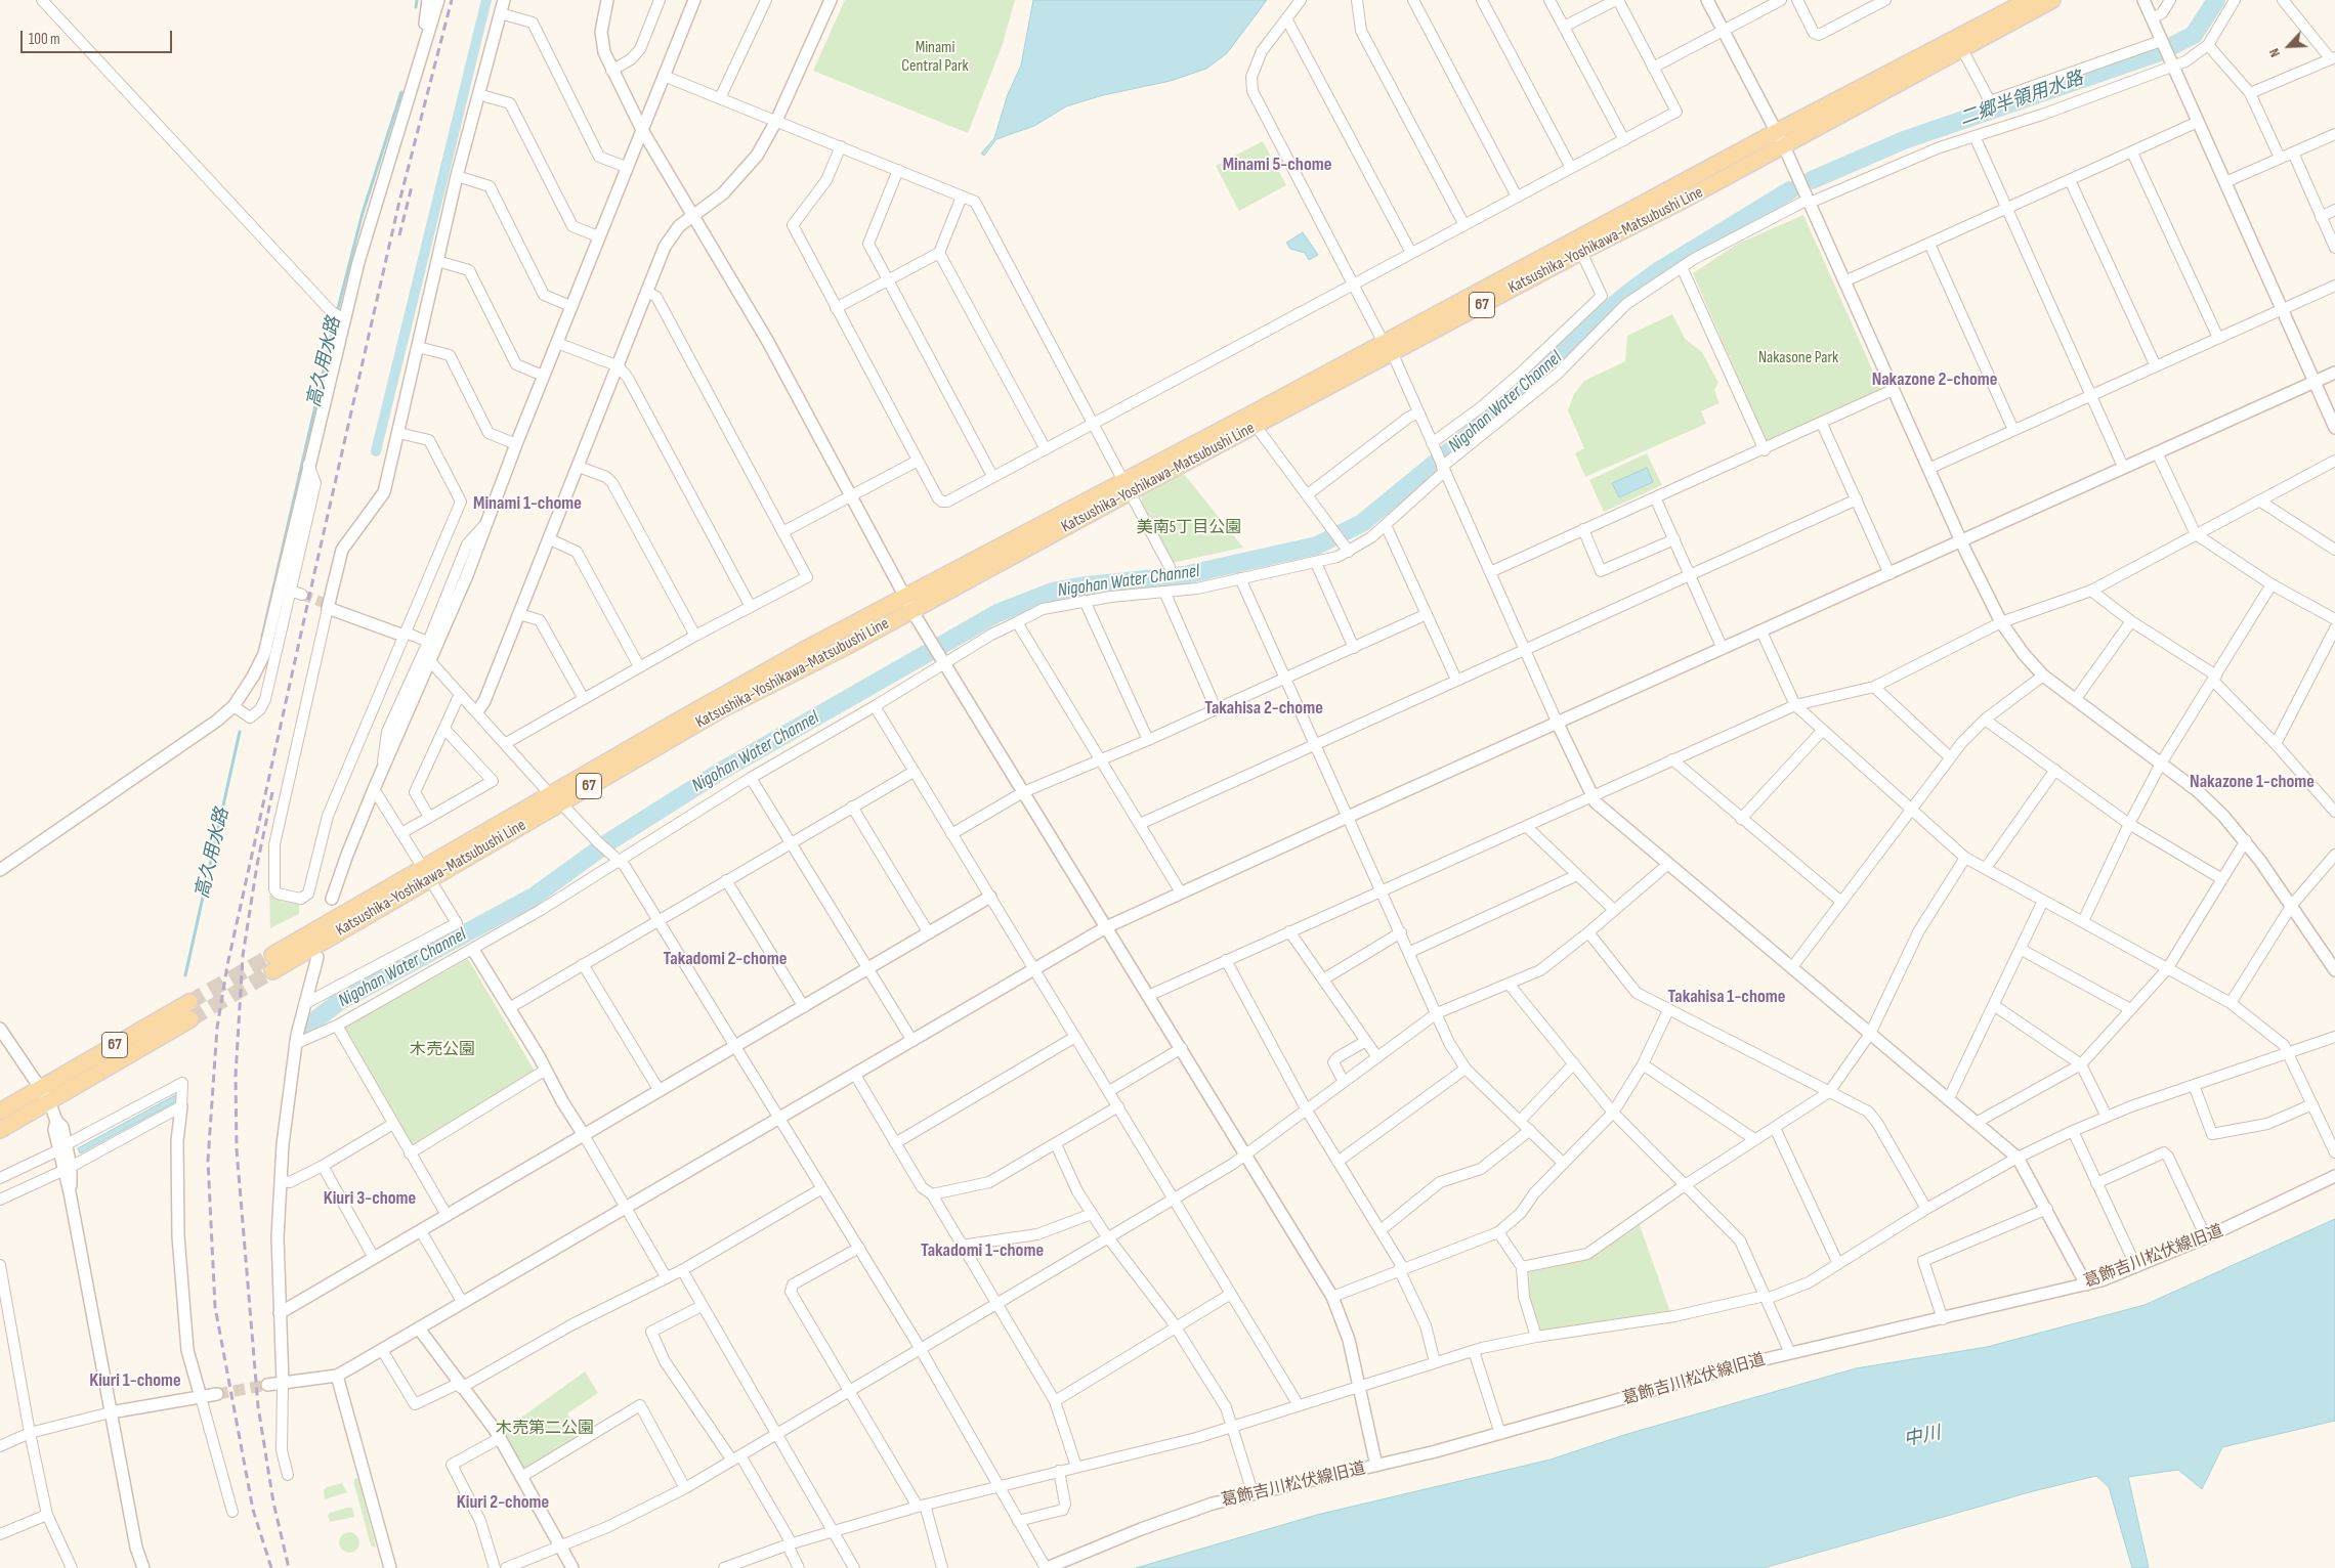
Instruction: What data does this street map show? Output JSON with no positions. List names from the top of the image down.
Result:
{
  "streets": {
    "main road": ["Katsushika-Yoshikawa-Matsubushi Line", "67"],
    "street": ["葛飾吉川松伏線旧道"]
  },
  "districts": [
    "Minami 5-chome",
    "Nakazone 2-chome",
    "Minami 1-chome",
    "Takahisa 2-chome",
    "Nakazone 1-chome",
    "Takadomi 2-chome",
    "Takahisa 1-chome",
    "Kiuri 3-chome",
    "Takadomi 1-chome",
    "Kiuri 1-chome",
    "Kiuri 2-chome"
  ],
  "water": [
    "二郷半領用水路",
    "高久用水路",
    "Nigohan Water Channel",
    "中川"
  ],
  "parks": [
    "Minami Central Park",
    "Nakasone Park",
    "美南5丁目公園",
    "木売公園",
    "木売第二公園"
  ],
  "scale_bar": "100 m",
  "north": "bottom left"
}
